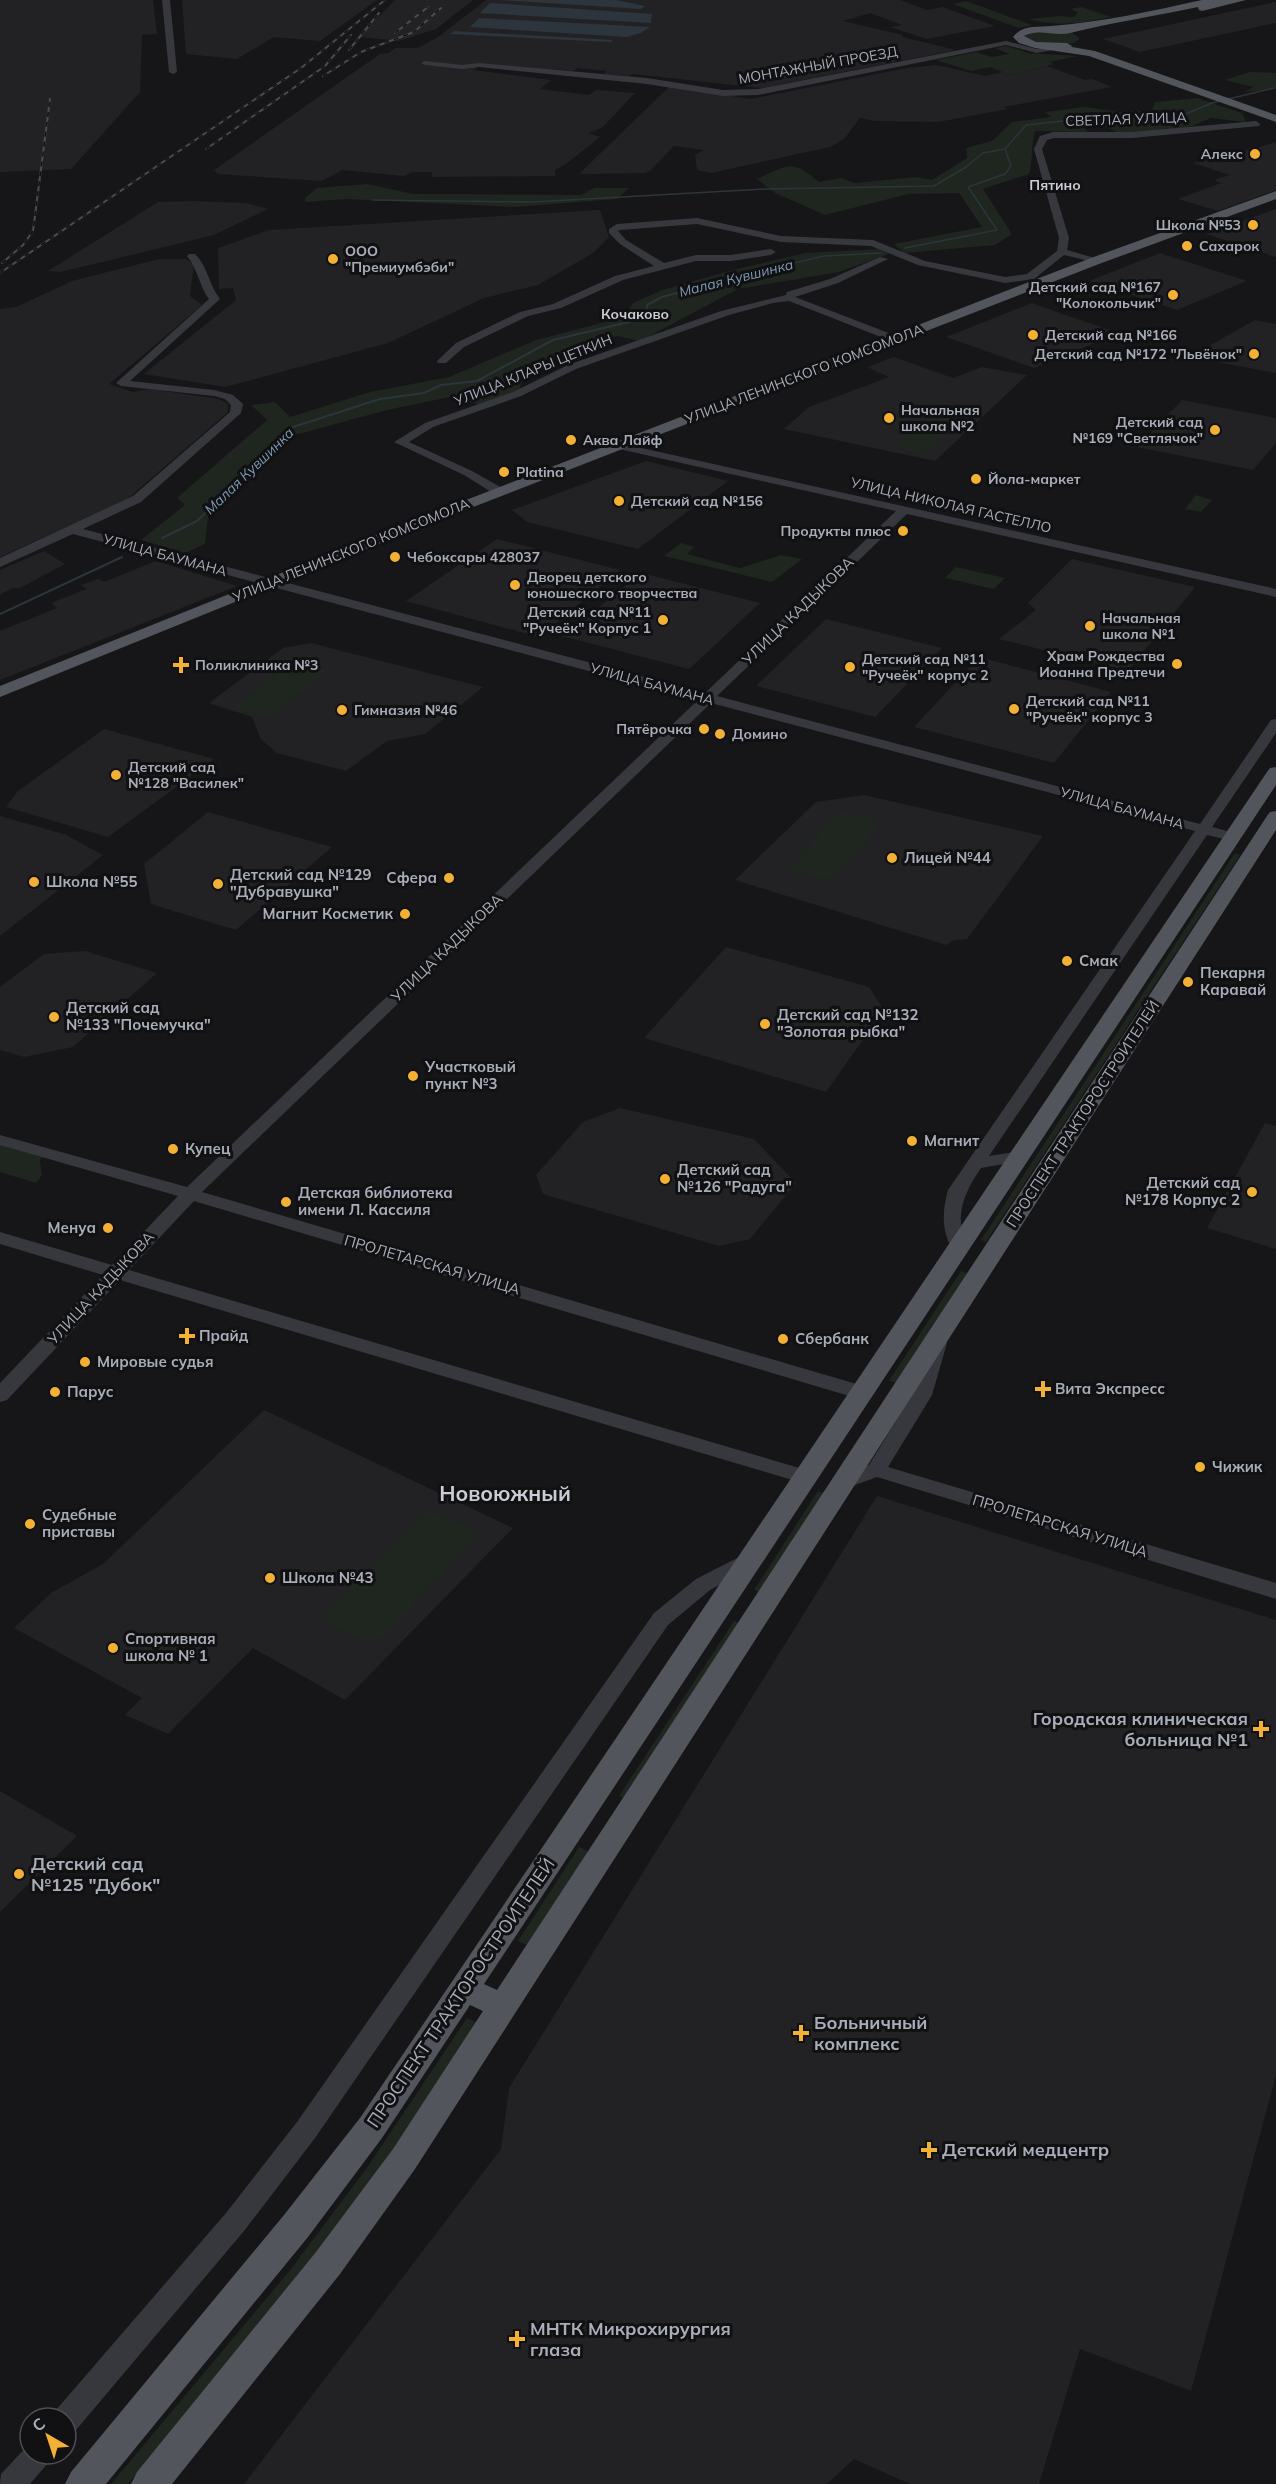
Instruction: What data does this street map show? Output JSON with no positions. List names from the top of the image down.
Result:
{
  "streets": {
    "main road": ["УЛИЦА ЛЕНИНСКОГО КОМСОМОЛА", "ПРОСПЕКТ ТРАКТОРОСТРОИТЕЛЕЙ"],
    "street": [
      "МОНТАЖНЫЙ ПРОЕЗД",
      "СВЕТЛАЯ УЛИЦА",
      "УЛИЦА КЛАРЫ ЦЕТКИН",
      "УЛИЦА НИКОЛАЯ ГАСТЕЛЛО",
      "УЛИЦА БАУМАНА",
      "УЛИЦА КАДЫКОВА",
      "ПРОЛЕТАРСКАЯ УЛИЦА"
    ]
  },
  "crossings": [
    ["УЛИЦА КЛАРЫ ЦЕТКИН", "УЛИЦА ЛЕНИНСКОГО КОМСОМОЛА"],
    ["УЛИЦА ЛЕНИНСКОГО КОМСОМОЛА", "УЛИЦА НИКОЛАЯ ГАСТЕЛЛО"],
    ["УЛИЦА ЛЕНИНСКОГО КОМСОМОЛА", "УЛИЦА БАУМАНА"],
    ["УЛИЦА НИКОЛАЯ ГАСТЕЛЛО", "УЛИЦА КАДЫКОВА"],
    ["УЛИЦА БАУМАНА", "УЛИЦА КАДЫКОВА"],
    ["УЛИЦА БАУМАНА", "ПРОСПЕКТ ТРАКТОРОСТРОИТЕЛЕЙ"],
    ["УЛИЦА КАДЫКОВА", "ПРОЛЕТАРСКАЯ УЛИЦА"],
    ["ПРОСПЕКТ ТРАКТОРОСТРОИТЕЛЕЙ", "ПРОЛЕТАРСКАЯ УЛИЦА"]
  ],
  "districts": ["Пятино", "Кочаково", "Новоюжный"],
  "water": ["Малая Кувшинка"],
  "places": {
    "other": [
      "Алекс",
      "Школа №53",
      "Сахарок",
      "ООО \"Премиумбэби\"",
      "Детский сад №167 \"Колокольчик\"",
      "Детский сад №166",
      "Детский сад №172 \"Львёнок\"",
      "Начальная школа №2",
      "Детский сад №169 \"Светлячок\"",
      "Аква Лайф",
      "Platina",
      "Йола-маркет",
      "Детский сад №156",
      "Продукты плюс",
      "Чебоксары 428037",
      "Дворец детского юношеского творчества",
      "Детский сад №11 \"Ручеёк\" Корпус 1",
      "Начальная школа №1",
      "Храм Рождества Иоанна Предтечи",
      "Детский сад №11 \"Ручеёк\" корпус 2",
      "Детский сад №11 \"Ручеёк\" корпус 3",
      "Гимназия №46",
      "Пятёрочка",
      "Домино",
      "Детский сад №128 \"Василек\"",
      "Лицей №44",
      "Сфера",
      "Школа №55",
      "Детский сад №129 \"Дубравушка\"",
      "Магнит Косметик",
      "Смак",
      "Пекарня Каравай",
      "Детский сад №133 \"Почемучка\"",
      "Детский сад №132 \"Золотая рыбка\"",
      "Участковый пункт №3",
      "Магнит",
      "Купец",
      "Детский сад №126 \"Радуга\"",
      "Детский сад №178 Корпус 2",
      "Детская библиотека имени Л. Кассиля",
      "Менуа",
      "Сбербанк",
      "Мировые судья",
      "Парус",
      "Чижик",
      "Судебные приставы",
      "Школа №43",
      "Спортивная школа № 1",
      "Детский сад №125 \"Дубок\""
    ],
    "health": [
      "Поликлиника №3",
      "Прайд",
      "Вита Экспресс",
      "Городская клиническая больница №1",
      "Больничный комплекс",
      "Детский медцентр",
      "МНТК Микрохирургия глаза"
    ]
  },
  "north": "top left"
}
